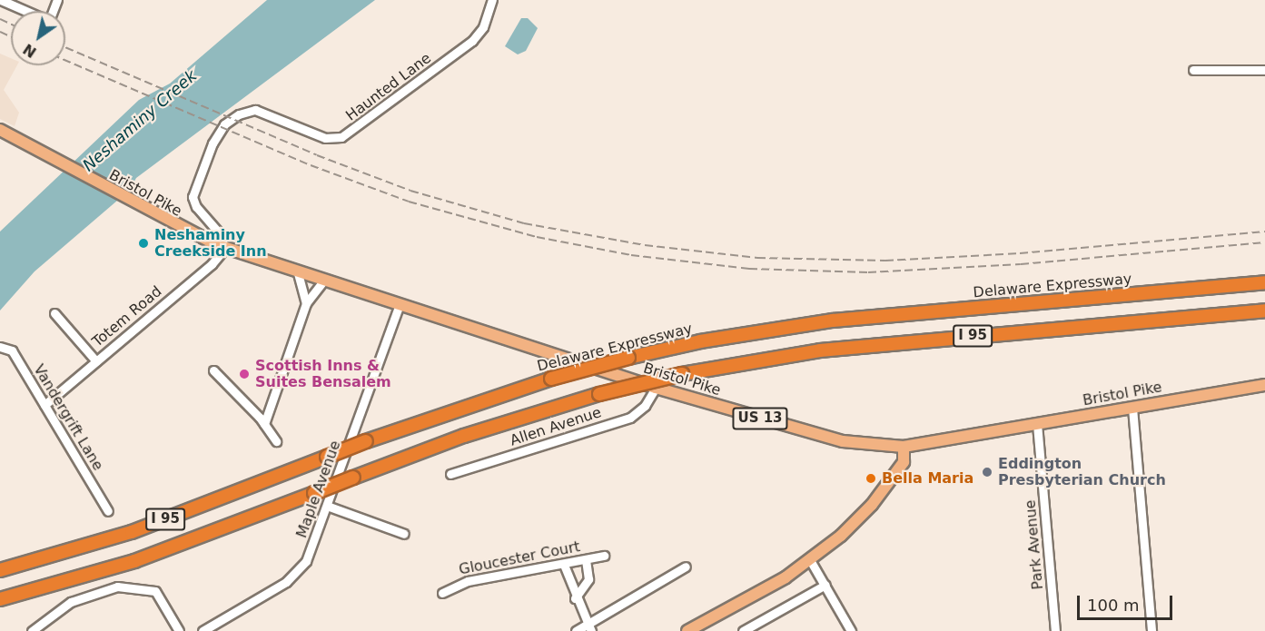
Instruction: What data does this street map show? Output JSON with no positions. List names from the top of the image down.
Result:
{
  "streets": {
    "highway": ["Delaware Expressway", "I 95"],
    "main road": ["Bristol Pike", "US 13"],
    "street": [
      "Haunted Lane",
      "Totem Road",
      "Vandergrift Lane",
      "Allen Avenue",
      "Maple Avenue",
      "Park Avenue",
      "Gloucester Court"
    ]
  },
  "crossings": [
    ["Haunted Lane", "Bristol Pike"],
    ["Haunted Lane", "Totem Road"],
    ["Bristol Pike", "Totem Road"],
    ["Bristol Pike", "Allen Avenue"],
    ["Bristol Pike", "Maple Avenue"],
    ["Bristol Pike", "Park Avenue"],
    ["Totem Road", "Vandergrift Lane"]
  ],
  "water": ["Neshaminy Creek"],
  "places": [
    "Neshaminy Creekside Inn",
    "Scottish Inns & Suites Bensalem",
    "Eddington Presbyterian Church",
    "Bella Maria"
  ],
  "scale_bar": "100 m",
  "north": "bottom left"
}
